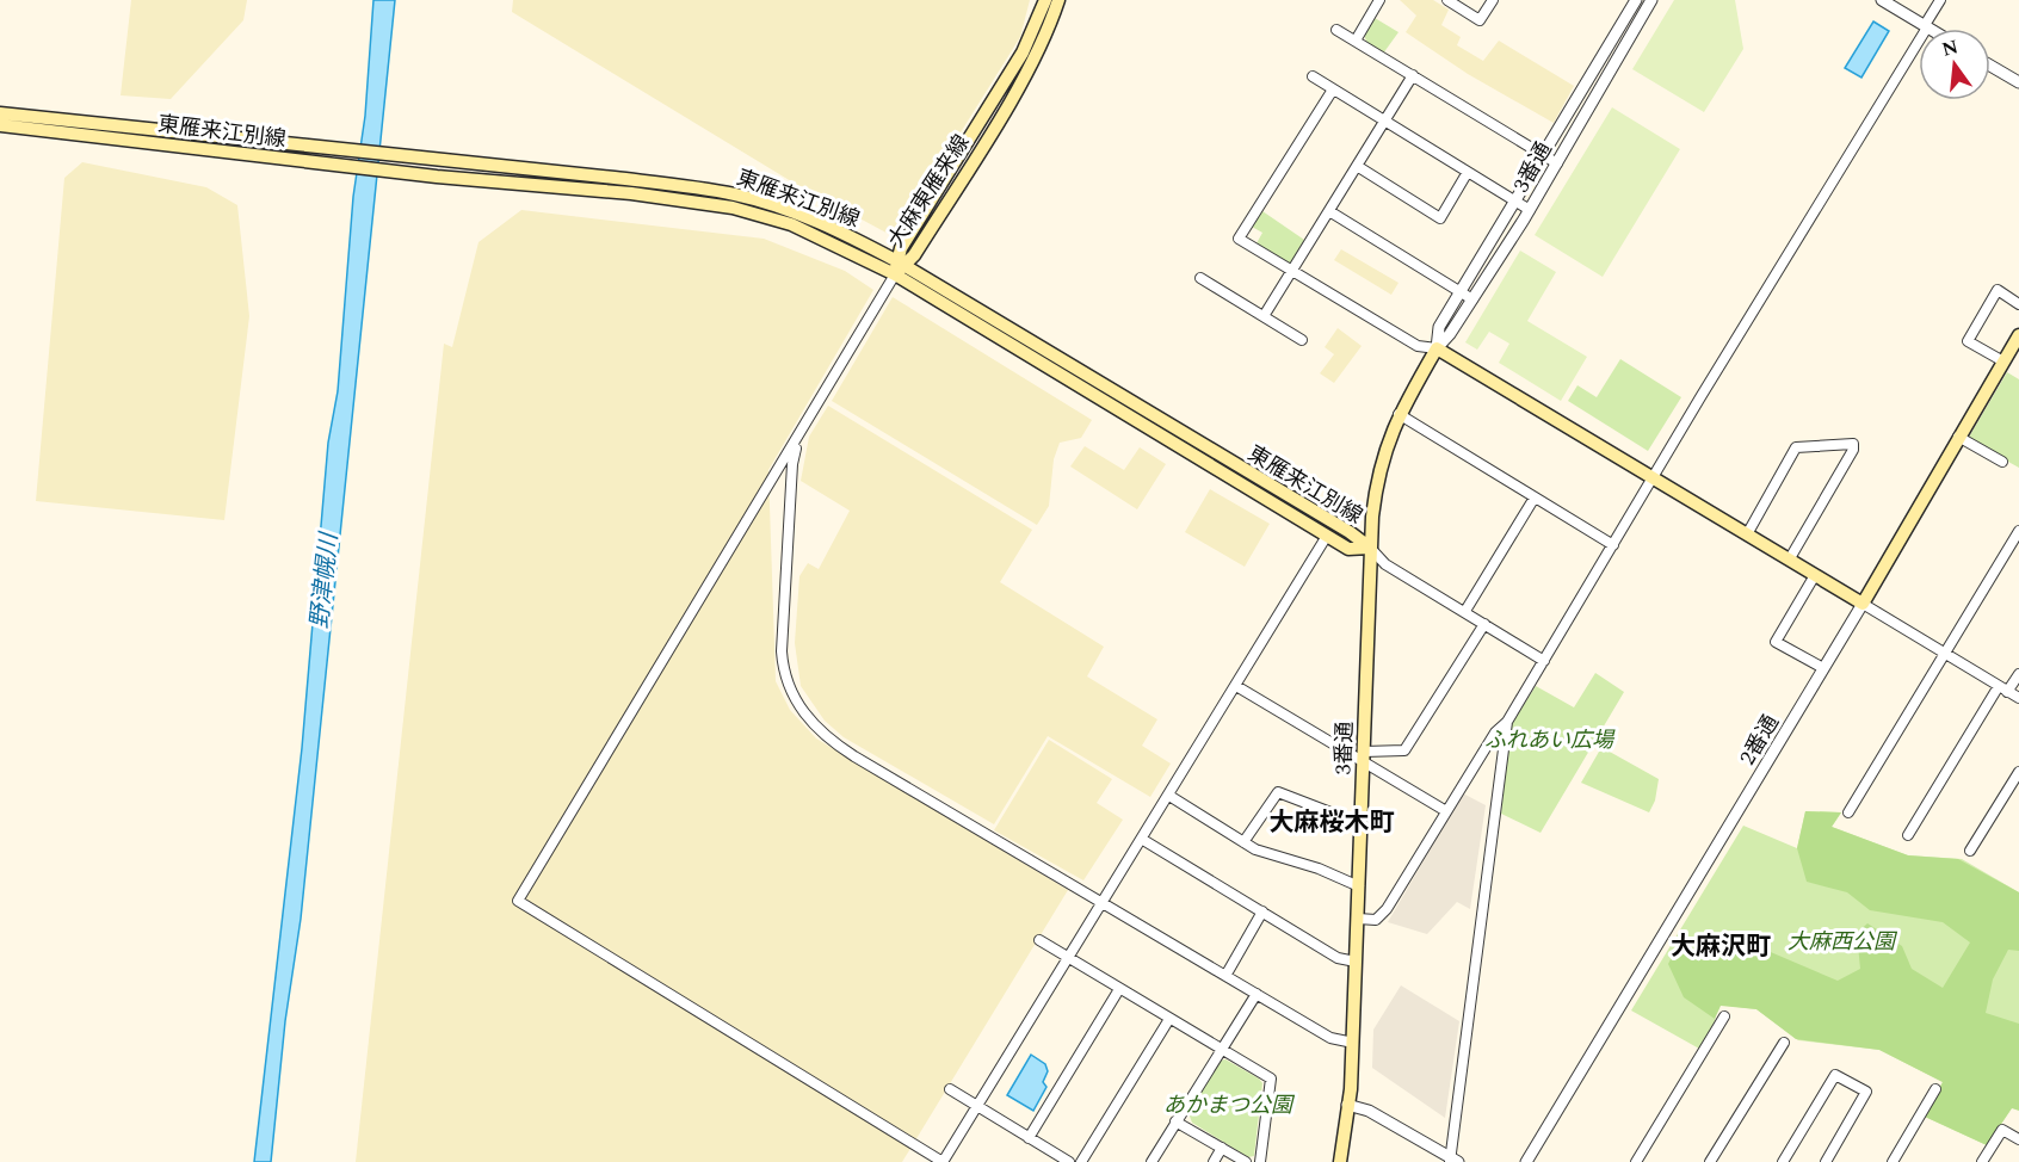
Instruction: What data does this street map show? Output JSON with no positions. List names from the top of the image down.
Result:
{
  "streets": {
    "main road": [
      "東雁来江別線",
      "3番通",
      "大麻東雁来線",
      "2番通"
    ]
  },
  "crossings": [
    ["東雁来江別線", "3番通"],
    ["東雁来江別線", "大麻東雁来線"]
  ],
  "districts": ["大麻桜木町", "大麻沢町"],
  "water": ["野津幌川"],
  "parks": ["ふれあい広場", "大麻西公園", "あかまつ公園"],
  "north": "top"
}
